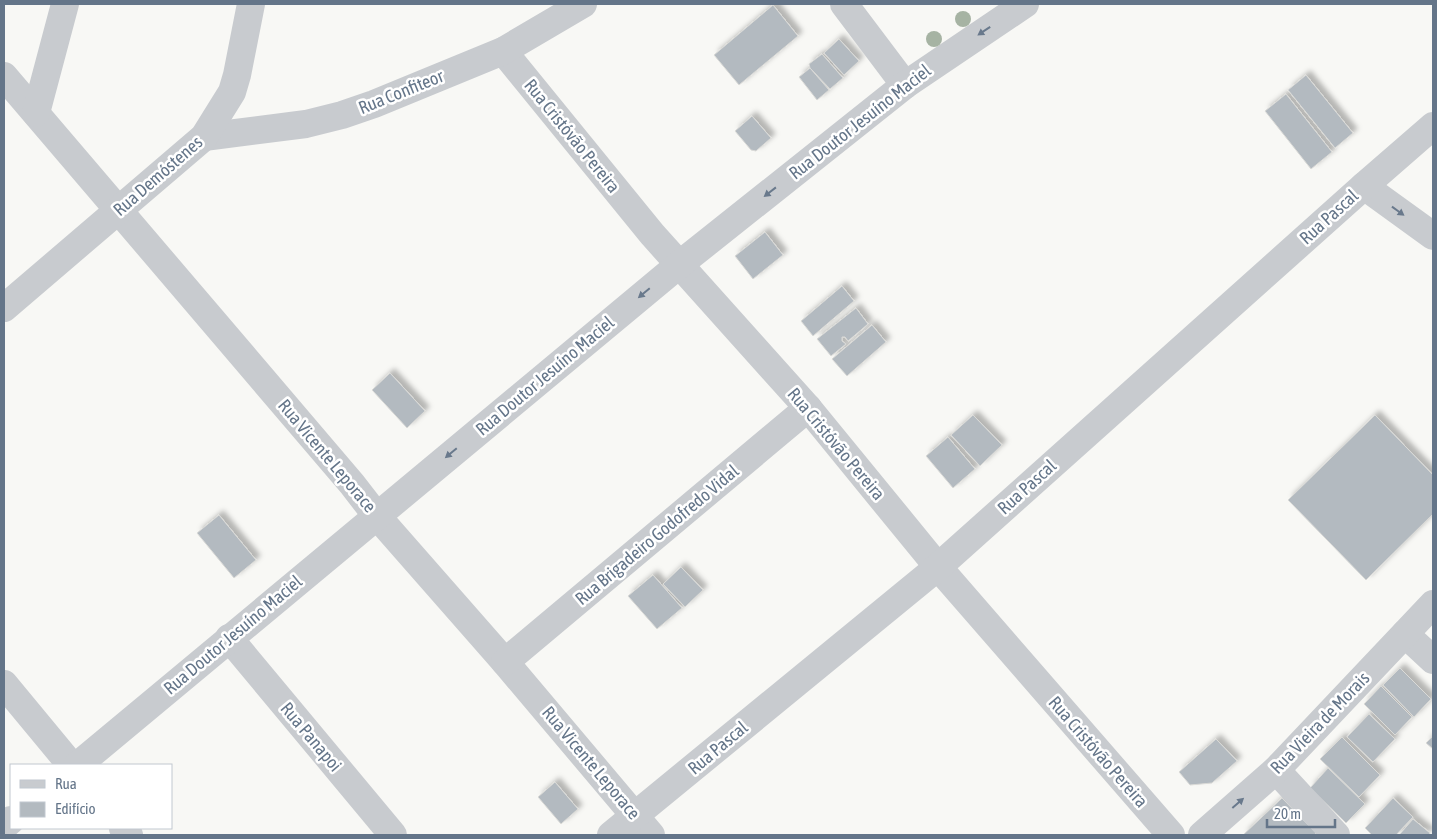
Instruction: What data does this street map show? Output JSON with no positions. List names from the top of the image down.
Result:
{
  "streets": {
    "street": [
      "Rua Confiteor",
      "Rua Doutor Jesuíno Maciel",
      "Rua Cristóvão Pereira",
      "Rua Demóstenes",
      "Rua Pascal",
      "Rua Vicente Leporace",
      "Rua Brigadeiro Godofredo Vidal",
      "Rua Vieira de Morais",
      "Rua Panapoi"
    ]
  },
  "crossings": [
    ["Rua Confiteor", "Rua Cristóvão Pereira"],
    ["Rua Confiteor", "Rua Demóstenes"],
    ["Rua Doutor Jesuíno Maciel", "Rua Cristóvão Pereira"],
    ["Rua Doutor Jesuíno Maciel", "Rua Vicente Leporace"],
    ["Rua Doutor Jesuíno Maciel", "Rua Panapoi"],
    ["Rua Cristóvão Pereira", "Rua Pascal"],
    ["Rua Cristóvão Pereira", "Rua Brigadeiro Godofredo Vidal"],
    ["Rua Demóstenes", "Rua Vicente Leporace"],
    ["Rua Pascal", "Rua Vicente Leporace"],
    ["Rua Vicente Leporace", "Rua Brigadeiro Godofredo Vidal"]
  ],
  "one_way": ["Rua Doutor Jesuíno Maciel"],
  "legend": ["Rua", "Edifício"],
  "scale_bar": "20 m"
}
